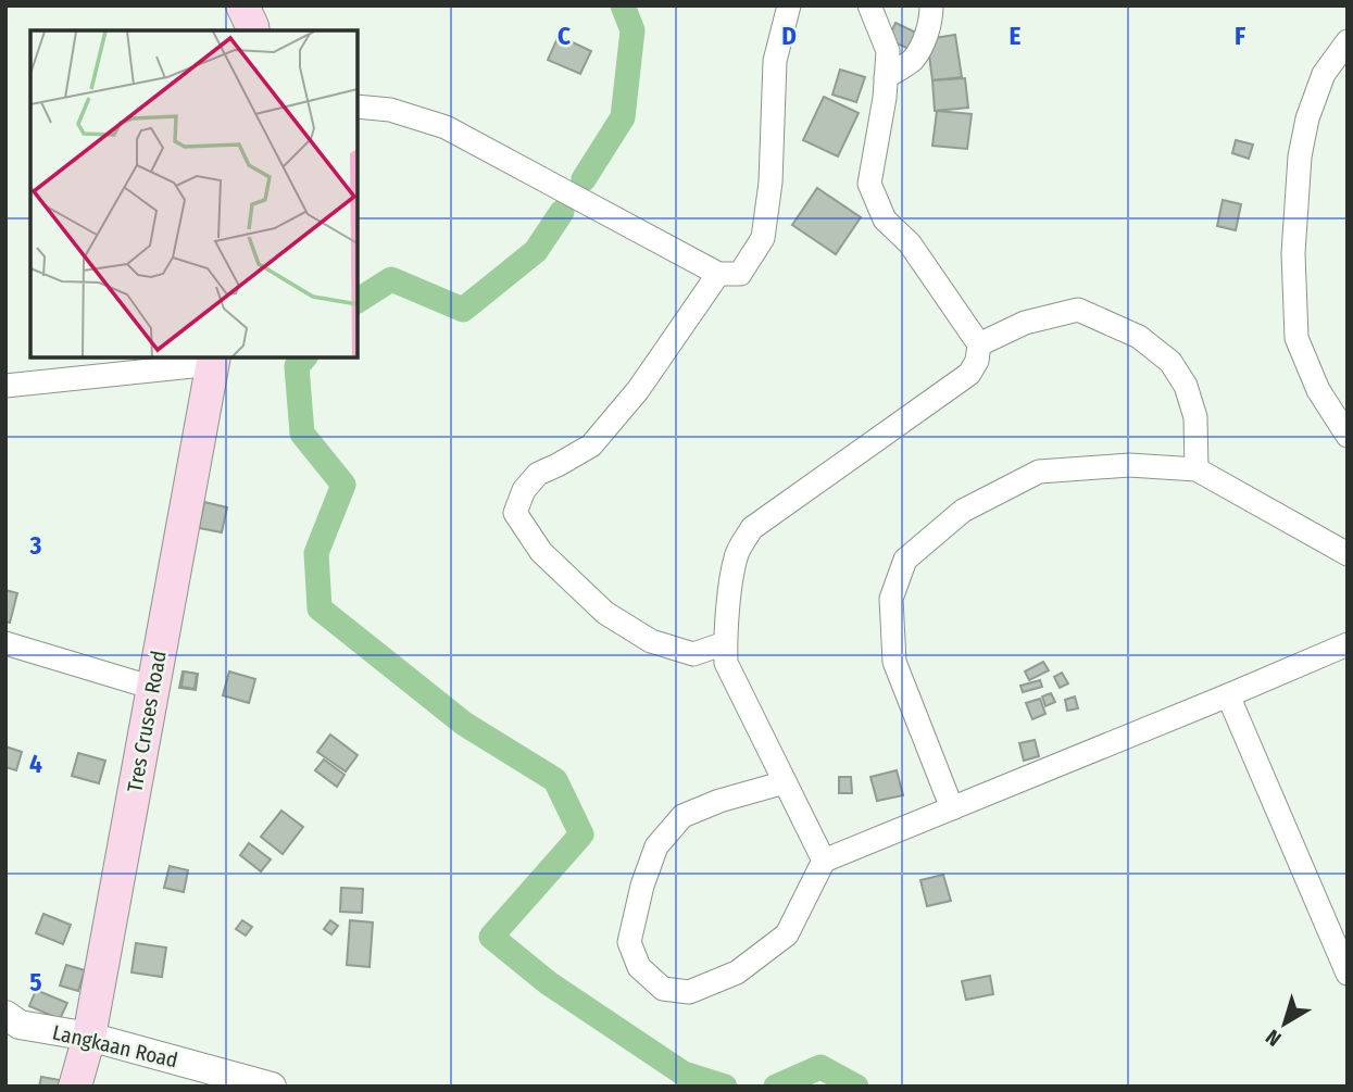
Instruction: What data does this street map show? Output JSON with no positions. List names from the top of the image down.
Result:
{
  "streets": {
    "main road": ["Tres Cruses Road"],
    "street": ["Langkaan Road"]
  },
  "crossings": [
    ["Tres Cruses Road", "Langkaan Road"]
  ],
  "north": "bottom left",
  "grid": {
    "columns": [
      "C",
      "D",
      "E",
      "F"
    ],
    "rows": ["3", "4", "5"]
  }
}
